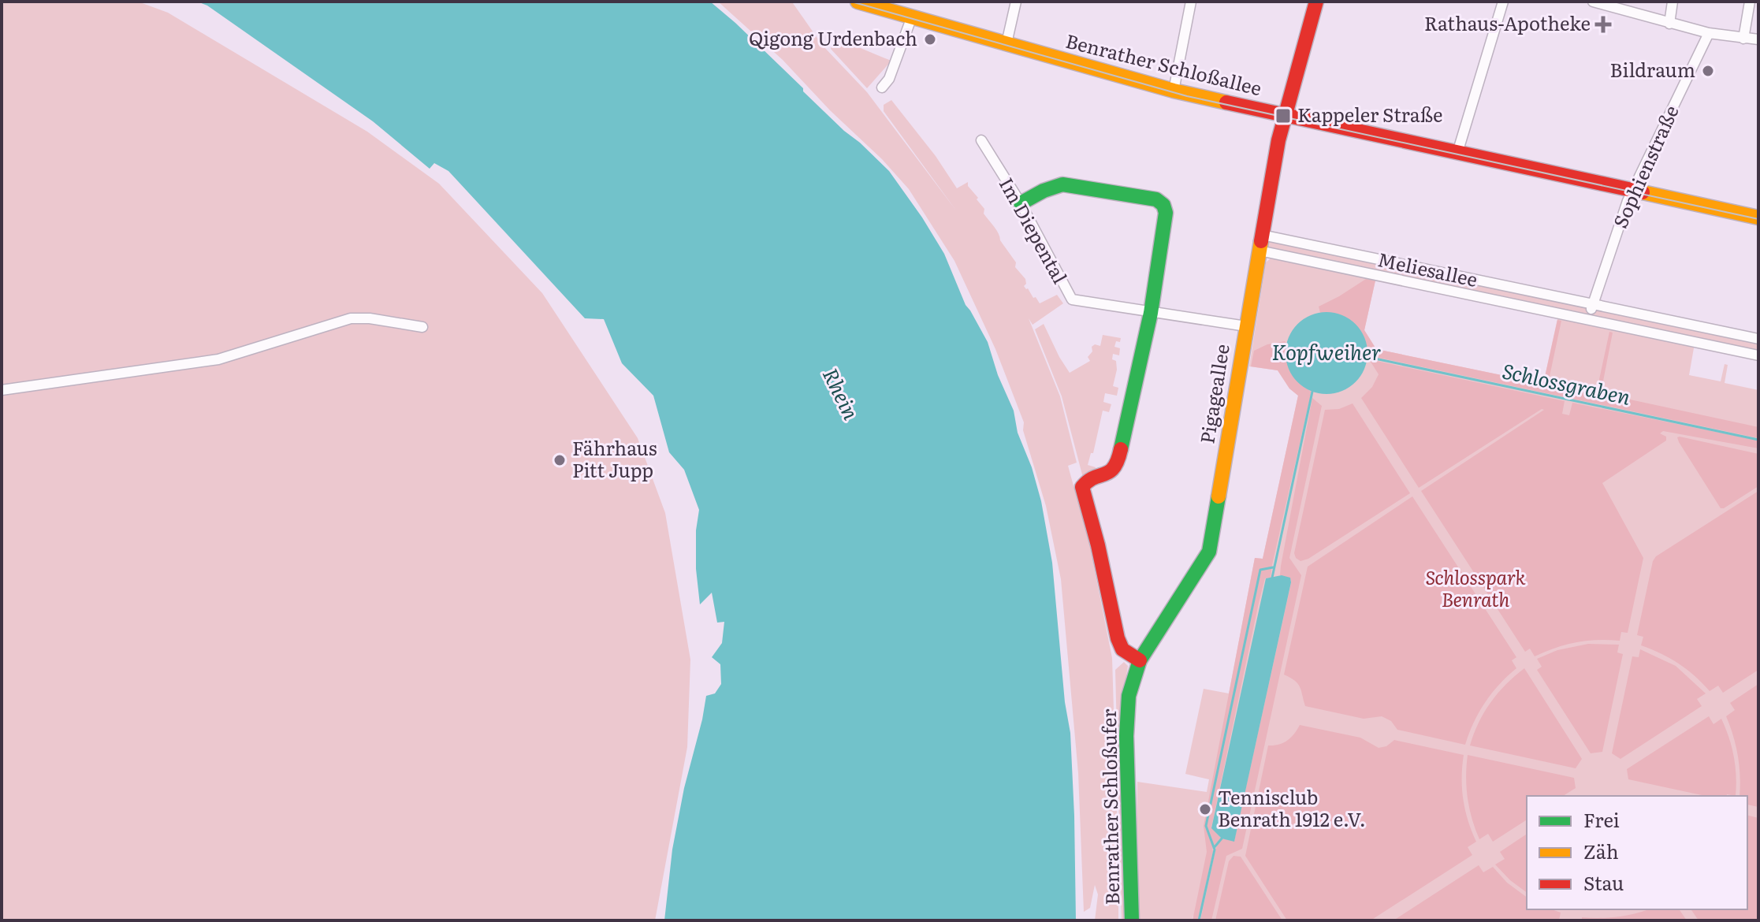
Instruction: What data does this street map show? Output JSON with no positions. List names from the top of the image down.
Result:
{
  "streets": {
    "street": [
      "Benrather Schloßallee",
      "Sophienstraße",
      "Im Diepental",
      "Meliesallee",
      "Pigageallee",
      "Benrather Schloßufer"
    ]
  },
  "crossings": [
    ["Benrather Schloßallee", "Sophienstraße"],
    ["Benrather Schloßallee", "Pigageallee"],
    ["Sophienstraße", "Meliesallee"],
    ["Im Diepental", "Pigageallee"],
    ["Meliesallee", "Pigageallee"],
    ["Pigageallee", "Benrather Schloßufer"]
  ],
  "water": ["Kopfweiher", "Schlossgraben", "Rhein"],
  "parks": ["Schlosspark Benrath"],
  "places": {
    "health": ["Rathaus-Apotheke"],
    "other": [
      "Qigong Urdenbach",
      "Bildraum",
      "Fährhaus Pitt Jupp",
      "Tennisclub Benrath 1912 e.V."
    ],
    "transit": ["Kappeler Straße"]
  },
  "legend": ["Frei", "Zäh", "Stau"]
}
